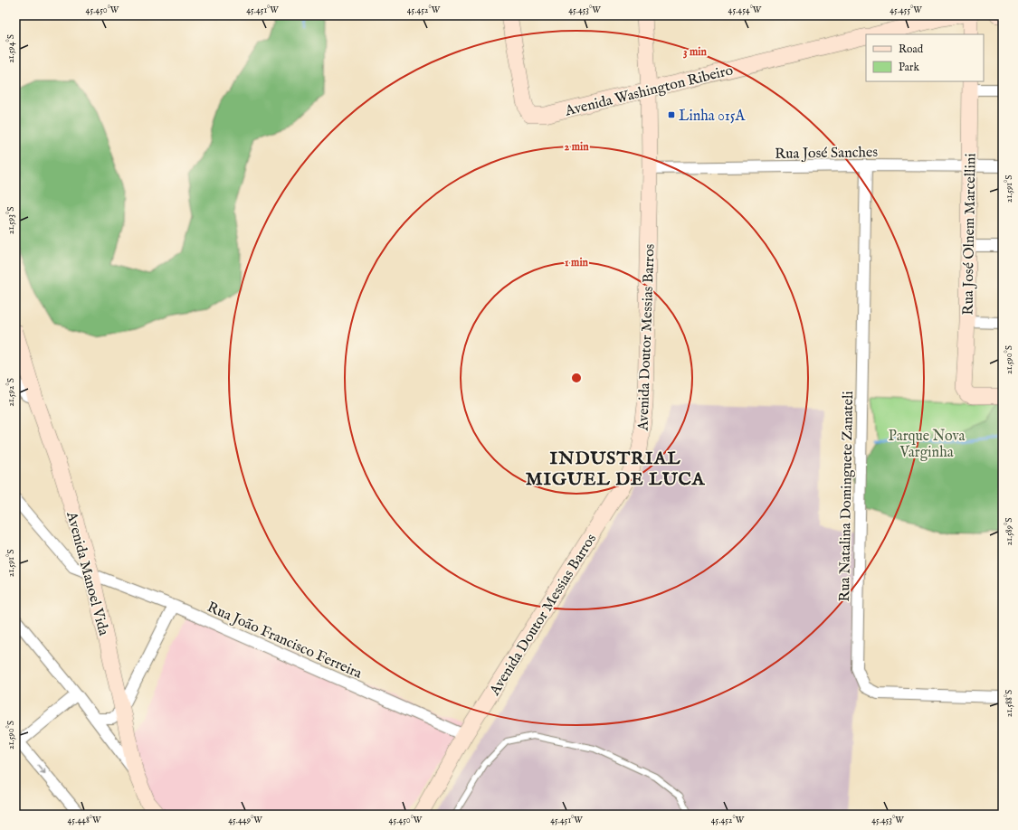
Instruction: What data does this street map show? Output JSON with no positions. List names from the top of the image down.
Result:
{
  "streets": {
    "street": [
      "Avenida Washington Ribeiro",
      "Rua José Sanches",
      "Rua José Olnem Marcellini",
      "Avenida Doutor Messias Barros",
      "Rua Natalina Dominguete Zanateli",
      "Avenida Manoel Vida",
      "Rua João Francisco Ferreira"
    ]
  },
  "crossings": [
    ["Avenida Washington Ribeiro", "Avenida Doutor Messias Barros"],
    ["Rua José Sanches", "Rua José Olnem Marcellini"],
    ["Rua José Sanches", "Avenida Doutor Messias Barros"],
    ["Rua José Sanches", "Rua Natalina Dominguete Zanateli"],
    ["Avenida Doutor Messias Barros", "Rua João Francisco Ferreira"],
    ["Avenida Manoel Vida", "Rua João Francisco Ferreira"]
  ],
  "districts": ["INDUSTRIAL MIGUEL DE LUCA"],
  "parks": ["Parque Nova Varginha"],
  "places": {
    "transit": ["Linha 015A"]
  },
  "legend": ["Road", "Park"],
  "coordinates": [
    "45.450°W",
    "45.451°W",
    "45.452°W",
    "45.453°W",
    "45.454°W",
    "45.455°W",
    "21.594°S",
    "21.591°S",
    "21.593°S",
    "21.590°S",
    "21.592°S",
    "21.589°S",
    "21.588°S",
    "45.448°W",
    "45.449°W"
  ],
  "rings": ["3 min", "2 min", "1 min"]
}
